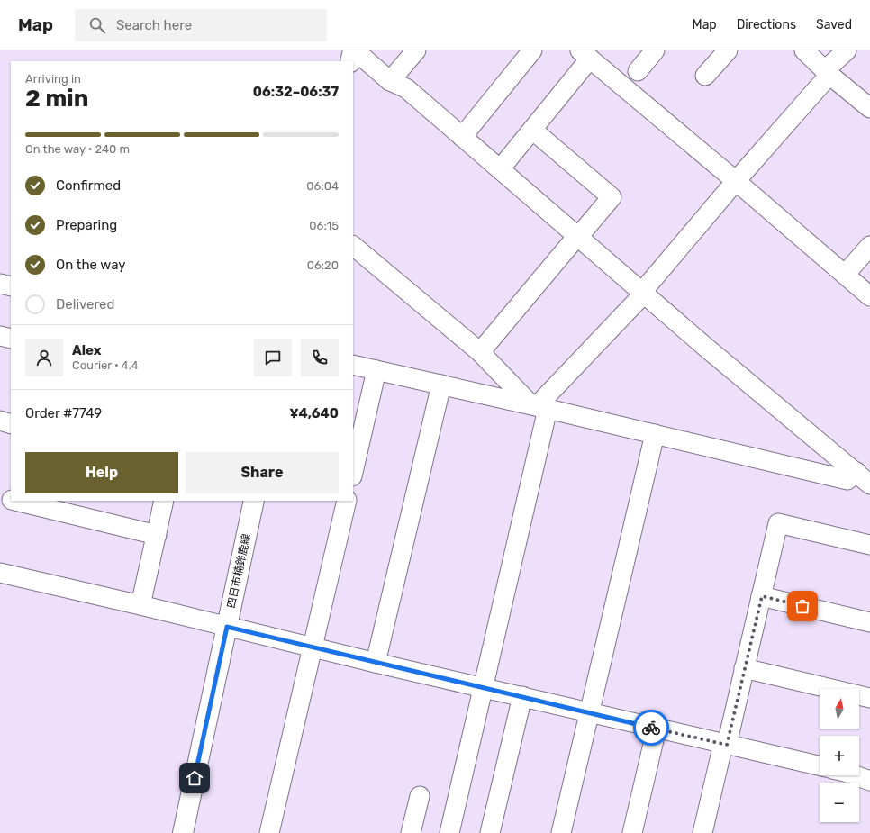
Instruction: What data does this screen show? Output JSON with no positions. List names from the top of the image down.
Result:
{
  "streets": {
    "main road": ["四日市楠鈴鹿線"]
  },
  "north": "top",
  "page": {
    "header": "Map",
    "search": "Search here",
    "nav": ["Map", "Directions", "Saved"],
    "heading": ["2 min", "Arriving in", "06:32–06:37"],
    "panel": [
      "Alex",
      "Courier · 4.4",
      "Order #7749",
      "¥4,640"
    ],
    "bar": "On the way · 240 m",
    "list": [
      ["Confirmed", "06:04"],
      ["Preparing", "06:15"],
      ["On the way", "06:20"],
      "Delivered"
    ],
    "buttons": ["Help", "Share"],
    "map_buttons": ["+", "−"]
  }
}
